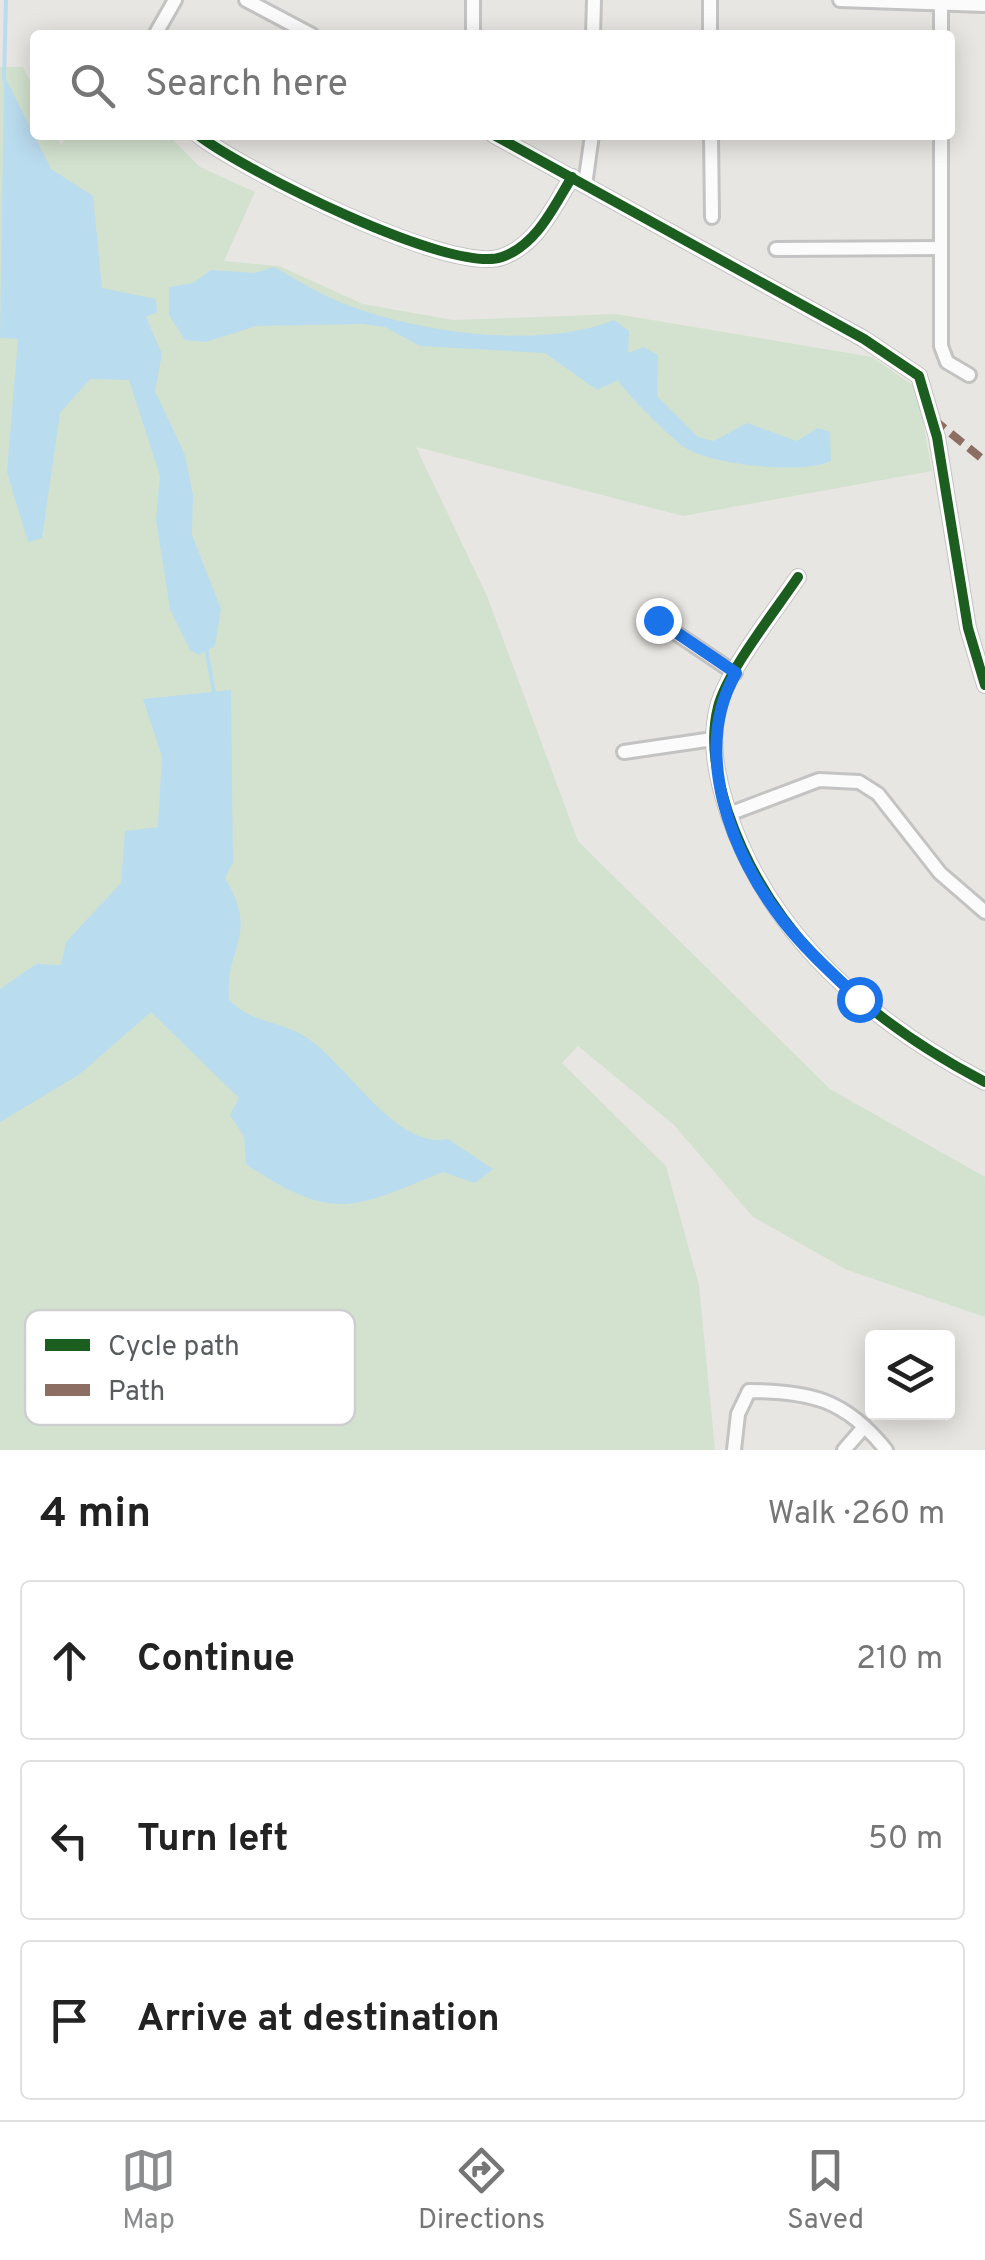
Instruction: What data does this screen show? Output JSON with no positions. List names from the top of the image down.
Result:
{
  "legend": ["Cycle path", "Path"],
  "page": {
    "search": "Search here",
    "heading": ["4 min", "Walk · 260 m"],
    "list": [
      ["Continue", "210 m"],
      ["Turn left", "50 m"],
      "Arrive at destination"
    ],
    "nav": ["Map", "Directions", "Saved"]
  }
}
